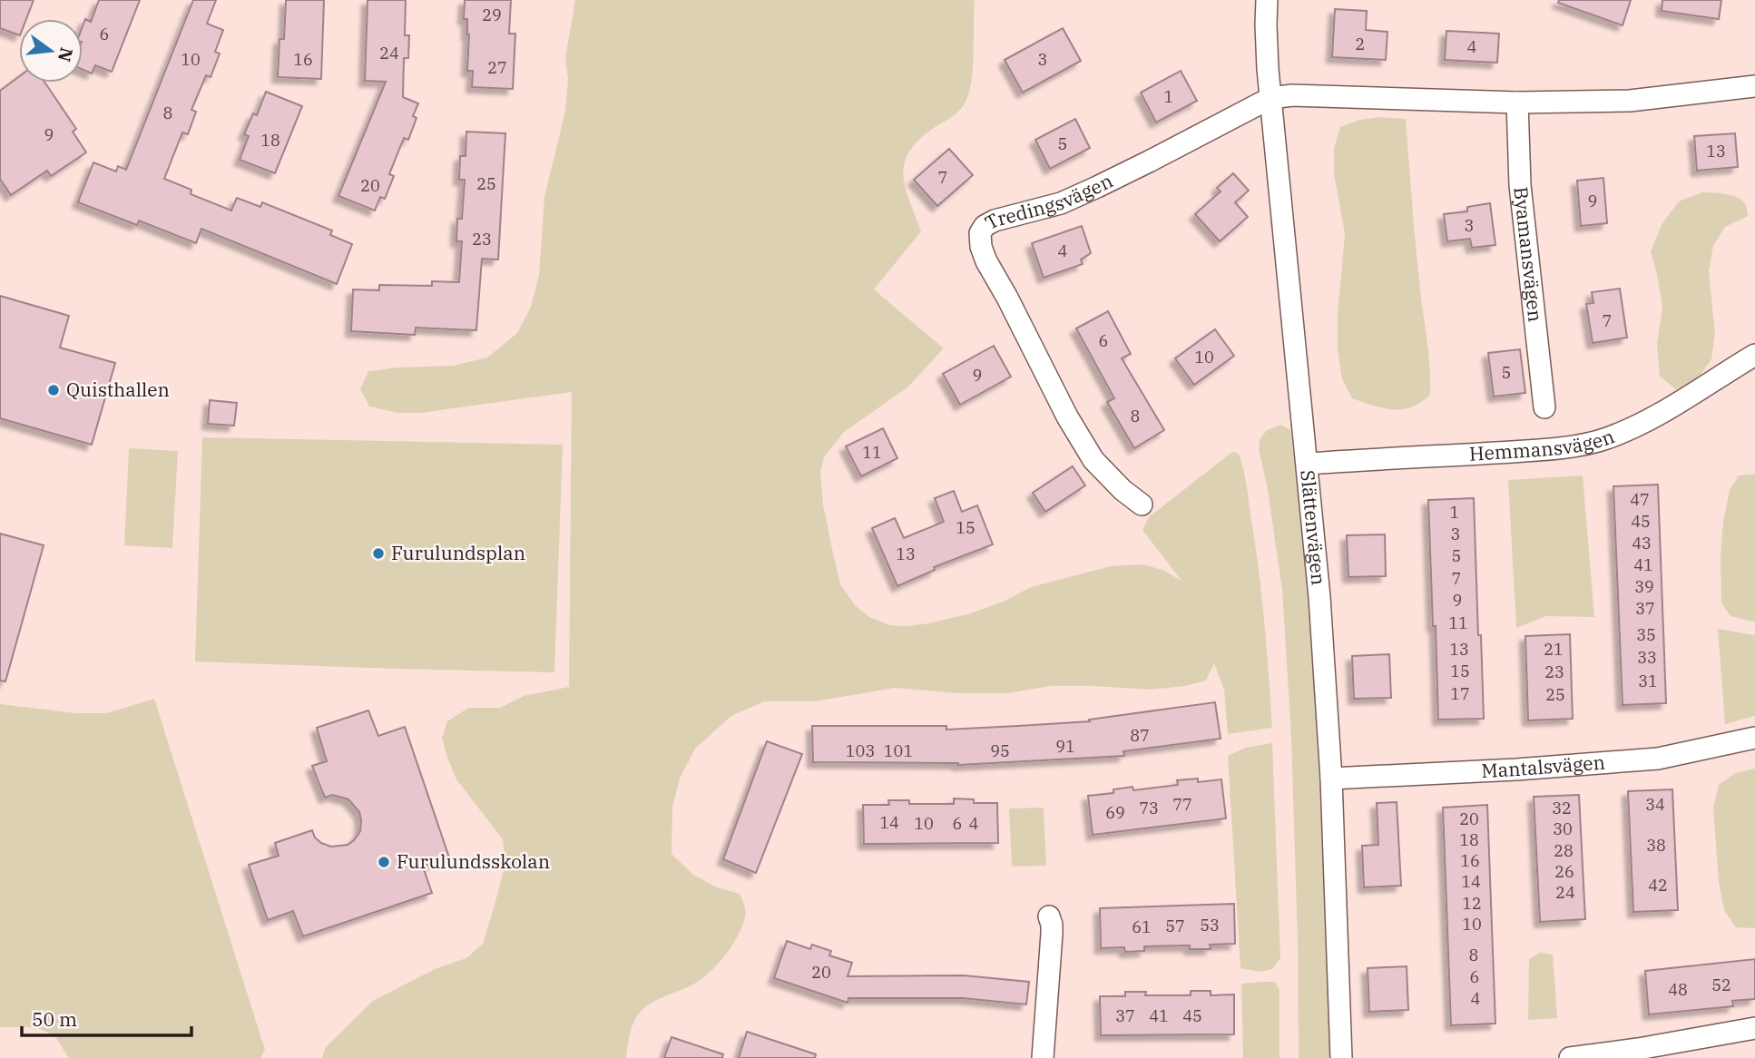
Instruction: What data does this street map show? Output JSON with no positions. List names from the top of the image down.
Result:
{
  "streets": {
    "street": [
      "Tredingsvägen",
      "Byamansvägen",
      "Hemmansvägen",
      "Slättenvägen",
      "Mantalsvägen"
    ]
  },
  "crossings": [
    ["Tredingsvägen", "Slättenvägen"],
    ["Hemmansvägen", "Slättenvägen"],
    ["Slättenvägen", "Mantalsvägen"]
  ],
  "places": ["Quisthallen", "Furulundsplan", "Furulundsskolan"],
  "house_numbers": [
    "29",
    "6",
    "2",
    "4",
    "24",
    "10",
    "16",
    "3",
    "27",
    "1",
    "8",
    "9",
    "18",
    "5",
    "13",
    "7",
    "25",
    "20",
    "9",
    "3",
    "23",
    "4",
    "7",
    "6",
    "10",
    "5",
    "9",
    "8",
    "11",
    "47",
    "1",
    "45",
    "15",
    "3",
    "43",
    "13",
    "5",
    "41",
    "7",
    "39",
    "9",
    "37",
    "11",
    "35",
    "13",
    "21",
    "33",
    "15",
    "23",
    "31",
    "17",
    "25",
    "87",
    "91",
    "103",
    "101",
    "95",
    "77",
    "34",
    "73",
    "32",
    "69",
    "20",
    "14",
    "10",
    "6",
    "4",
    "30",
    "18",
    "38",
    "28",
    "16",
    "26",
    "14",
    "42",
    "24",
    "12",
    "10",
    "53",
    "57",
    "61",
    "8",
    "20",
    "6",
    "52",
    "48",
    "4",
    "37",
    "41",
    "45"
  ],
  "scale_bar": "50 m",
  "north": "right"
}
